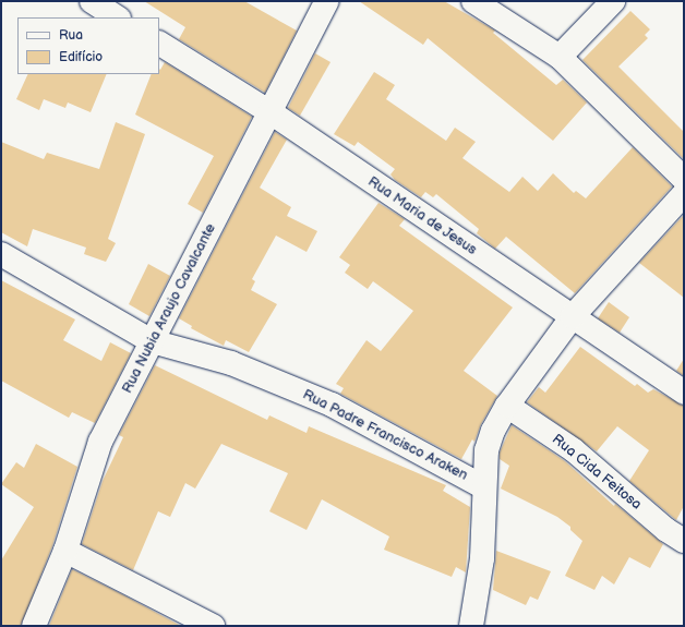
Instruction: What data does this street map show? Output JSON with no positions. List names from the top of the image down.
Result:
{
  "streets": {
    "street": [
      "Rua Maria de Jesus",
      "Rua Nubia Araujo Cavalcante",
      "Rua Padre Francisco Araken",
      "Rua Cida Feitosa"
    ]
  },
  "crossings": [
    ["Rua Maria de Jesus", "Rua Nubia Araujo Cavalcante"],
    ["Rua Nubia Araujo Cavalcante", "Rua Padre Francisco Araken"]
  ],
  "legend": ["Rua", "Edifício"]
}
